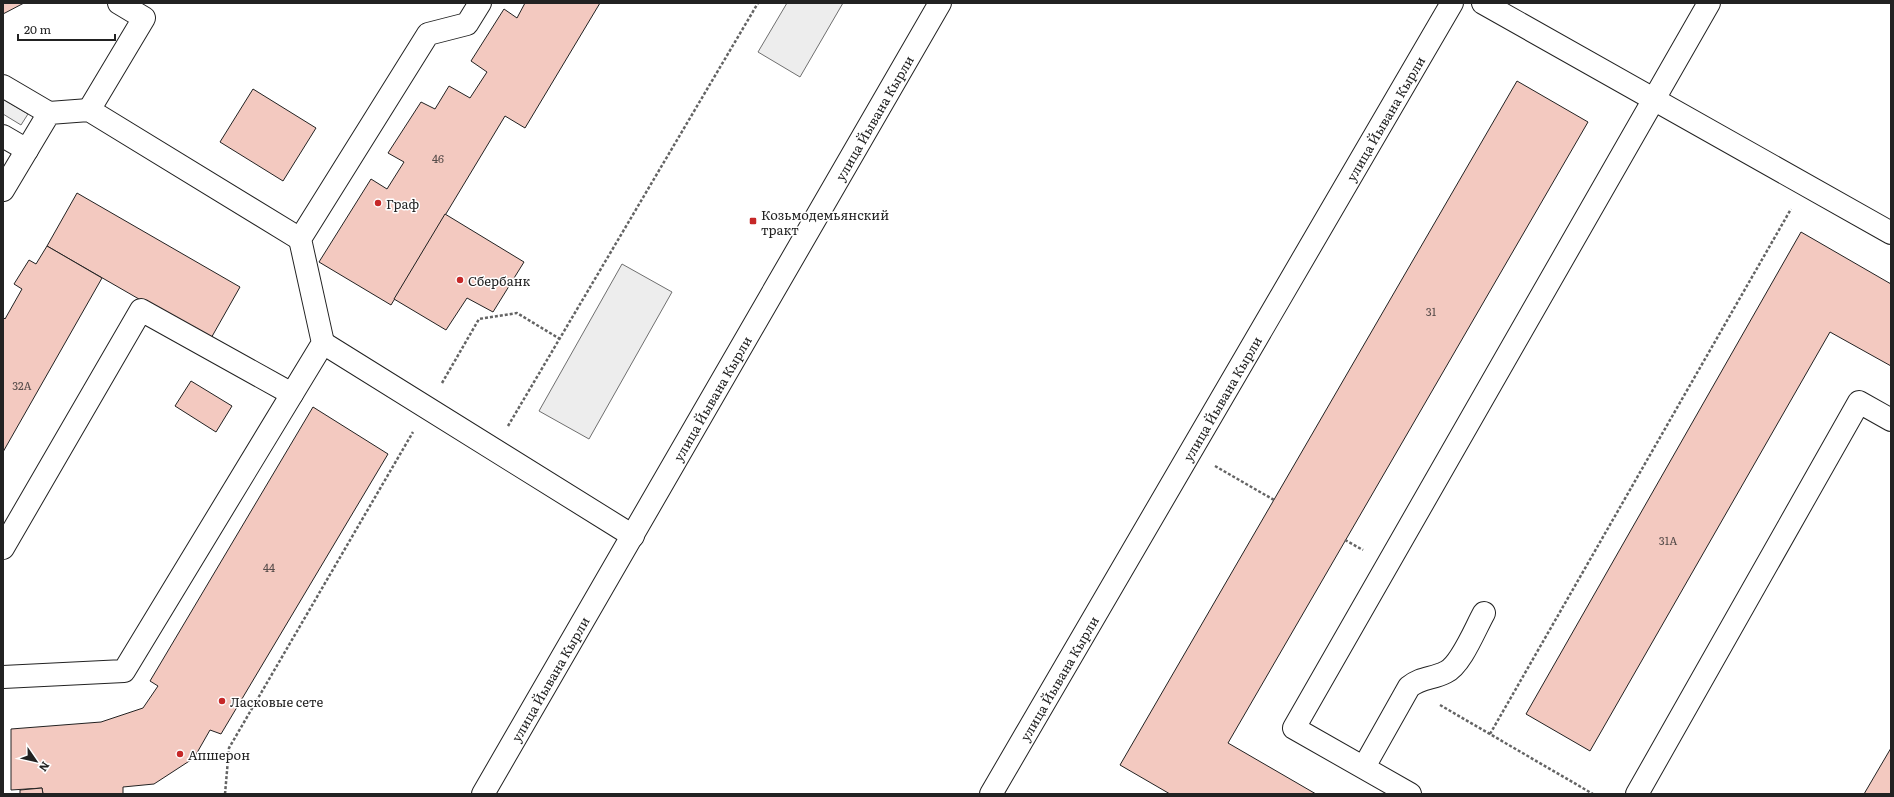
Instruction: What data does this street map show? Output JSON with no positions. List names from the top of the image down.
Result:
{
  "streets": {
    "main road": ["улица Йывана Кырли"]
  },
  "places": {
    "other": [
      "Граф",
      "Сбербанк",
      "Ласковые сете",
      "Апшерон"
    ],
    "transit": ["Козьмодемьянский тракт"]
  },
  "house_numbers": [
    "46",
    "31",
    "32А",
    "31А",
    "44"
  ],
  "scale_bar": "20 m",
  "north": "bottom right"
}
